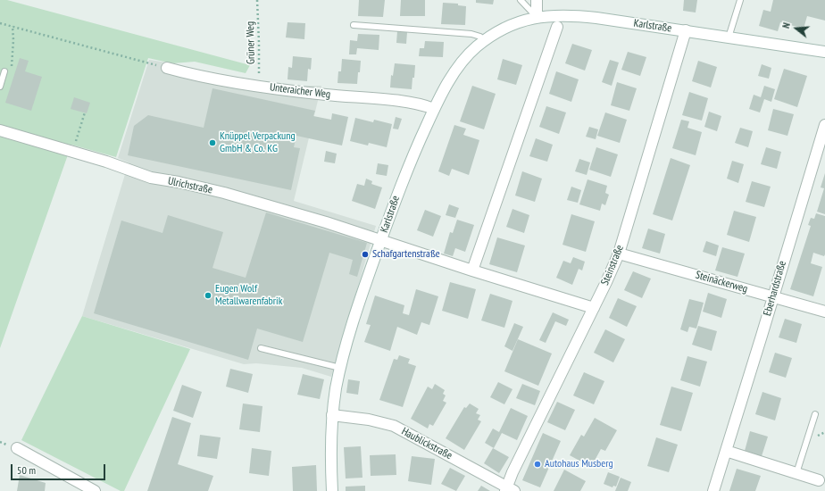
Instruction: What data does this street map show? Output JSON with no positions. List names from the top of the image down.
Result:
{
  "streets": {
    "street": [
      "Karlstraße",
      "Unteraicher Weg",
      "Ulrichstraße",
      "Steinstraße",
      "Steinäckerweg",
      "Eberhardstraße",
      "Haublickstraße"
    ],
    "path": ["Grüner Weg"]
  },
  "crossings": [
    ["Karlstraße", "Unteraicher Weg"],
    ["Karlstraße", "Ulrichstraße"],
    ["Karlstraße", "Steinstraße"],
    ["Karlstraße", "Haublickstraße"],
    ["Grüner Weg", "Unteraicher Weg"],
    ["Steinstraße", "Steinäckerweg"],
    ["Steinstraße", "Haublickstraße"],
    ["Steinäckerweg", "Eberhardstraße"]
  ],
  "places": [
    "Knüppel Verpackung GmbH & Co. KG",
    "Schafgartenstraße",
    "Eugen Wolf Metallwarenfabrik",
    "Autohaus Musberg"
  ],
  "scale_bar": "50 m",
  "north": "left"
}
